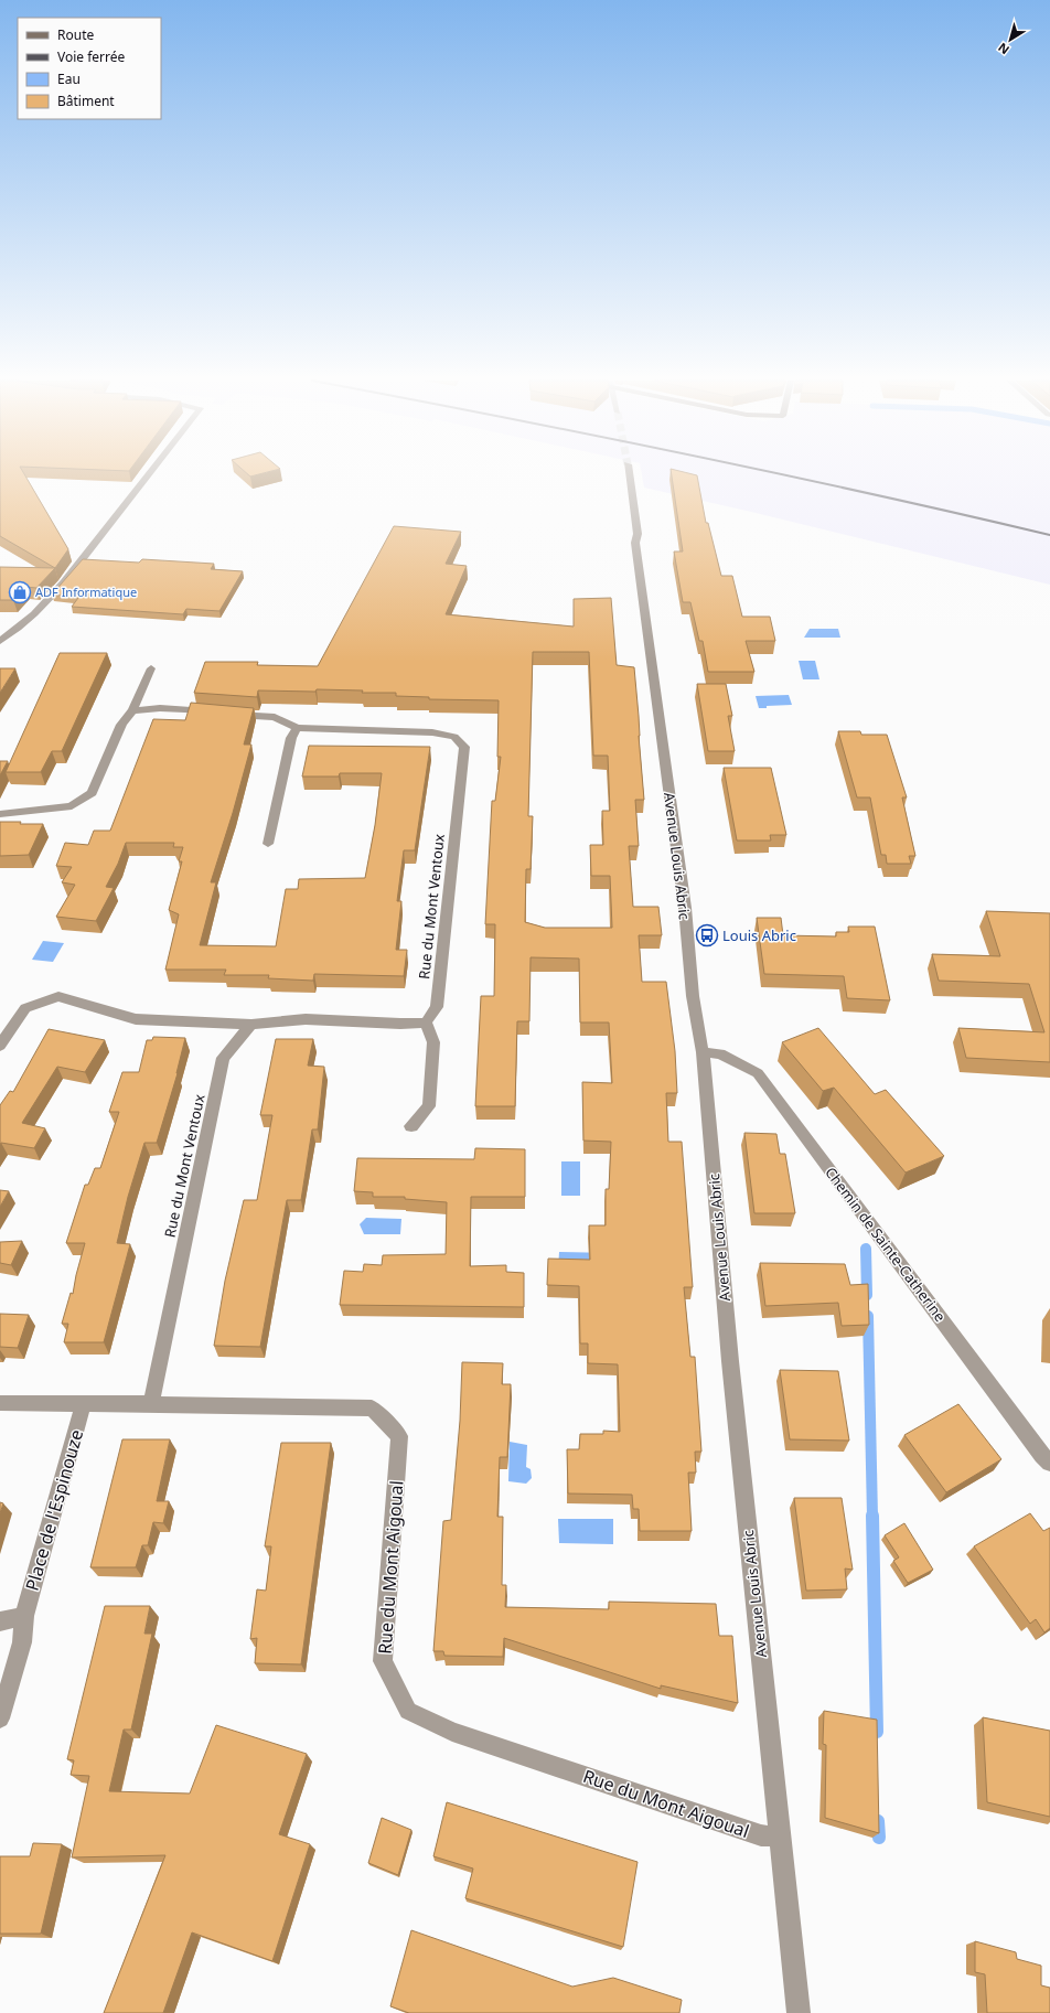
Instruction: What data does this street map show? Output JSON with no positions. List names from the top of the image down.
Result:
{
  "streets": {
    "street": [
      "Avenue Louis Abric",
      "Rue du Mont Ventoux",
      "Chemin de Sainte-Catherine",
      "Place de l'Espinouze",
      "Rue du Mont Aigoual"
    ]
  },
  "crossings": [
    ["Avenue Louis Abric", "Chemin de Sainte-Catherine"],
    ["Avenue Louis Abric", "Rue du Mont Aigoual"],
    ["Rue du Mont Ventoux", "Rue du Mont Aigoual"],
    ["Place de l'Espinouze", "Rue du Mont Aigoual"]
  ],
  "places": {
    "shop": ["ADF Informatique"],
    "bus stop": ["Louis Abric"]
  },
  "legend": [
    "Route",
    "Voie ferrée",
    "Eau",
    "Bâtiment"
  ],
  "north": "bottom left"
}
